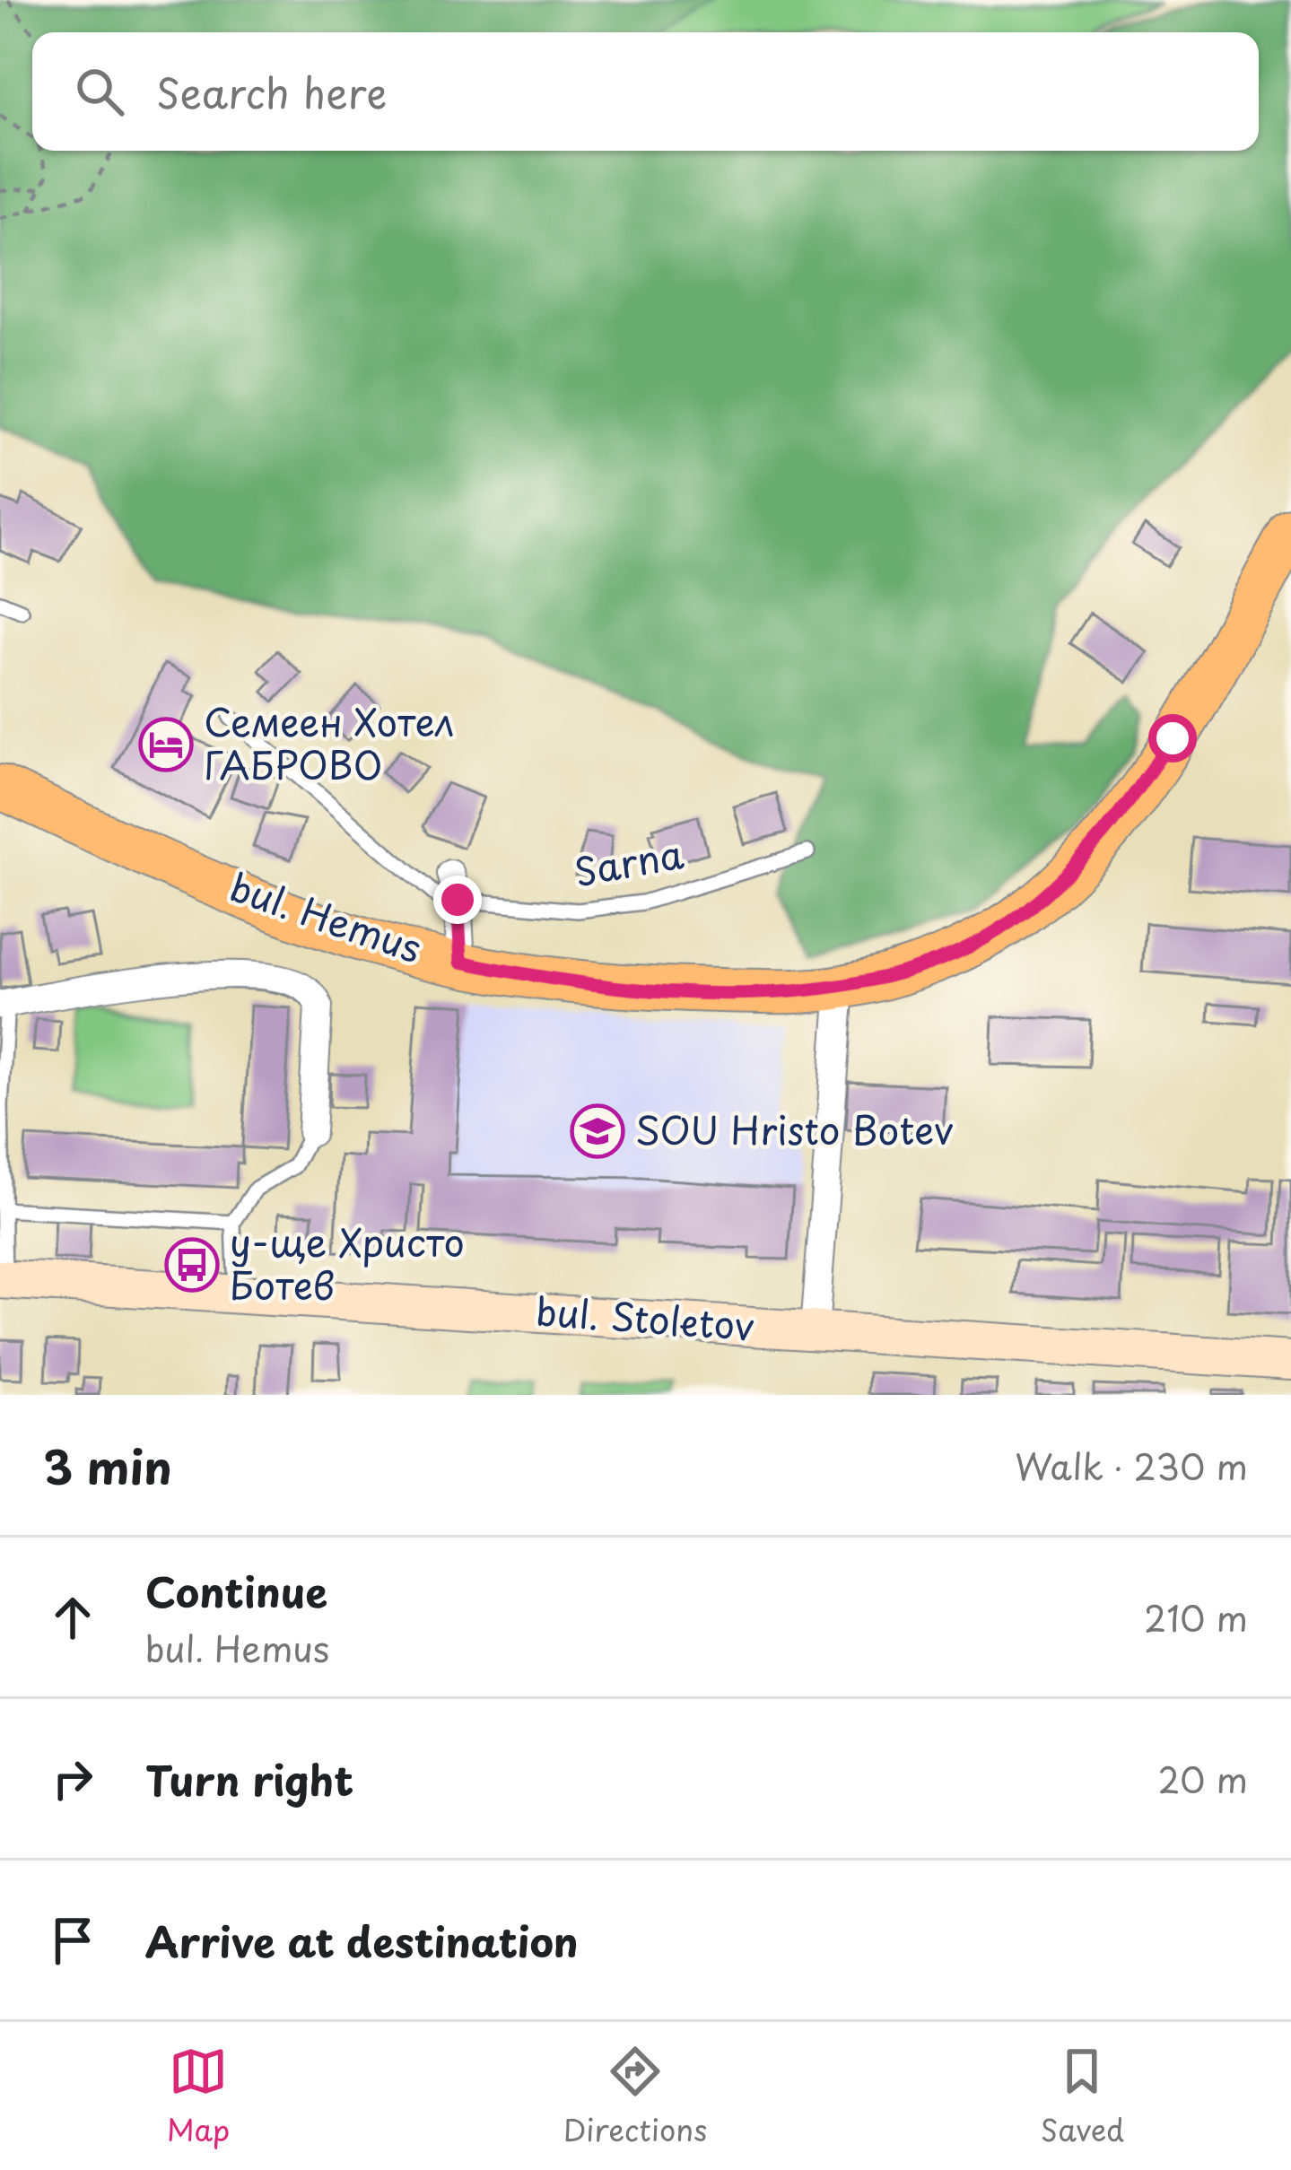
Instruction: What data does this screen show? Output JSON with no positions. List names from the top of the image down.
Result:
{
  "streets": {
    "main road": ["bul. Hemus", "bul. Stoletov"],
    "lane": ["Sarna"]
  },
  "places": {
    "hotel": ["Семеен Хотел ГАБРОВО"],
    "school or university": ["SOU Hristo Botev"],
    "bus stop": ["у-ще Христо Ботев"]
  },
  "page": {
    "search": "Search here",
    "heading": ["3 min", "Walk · 230 m"],
    "list": [
      ["Continue", "bul. Hemus", "210 m"],
      ["Turn right", "20 m"],
      "Arrive at destination"
    ],
    "nav": ["Map", "Directions", "Saved"]
  }
}
